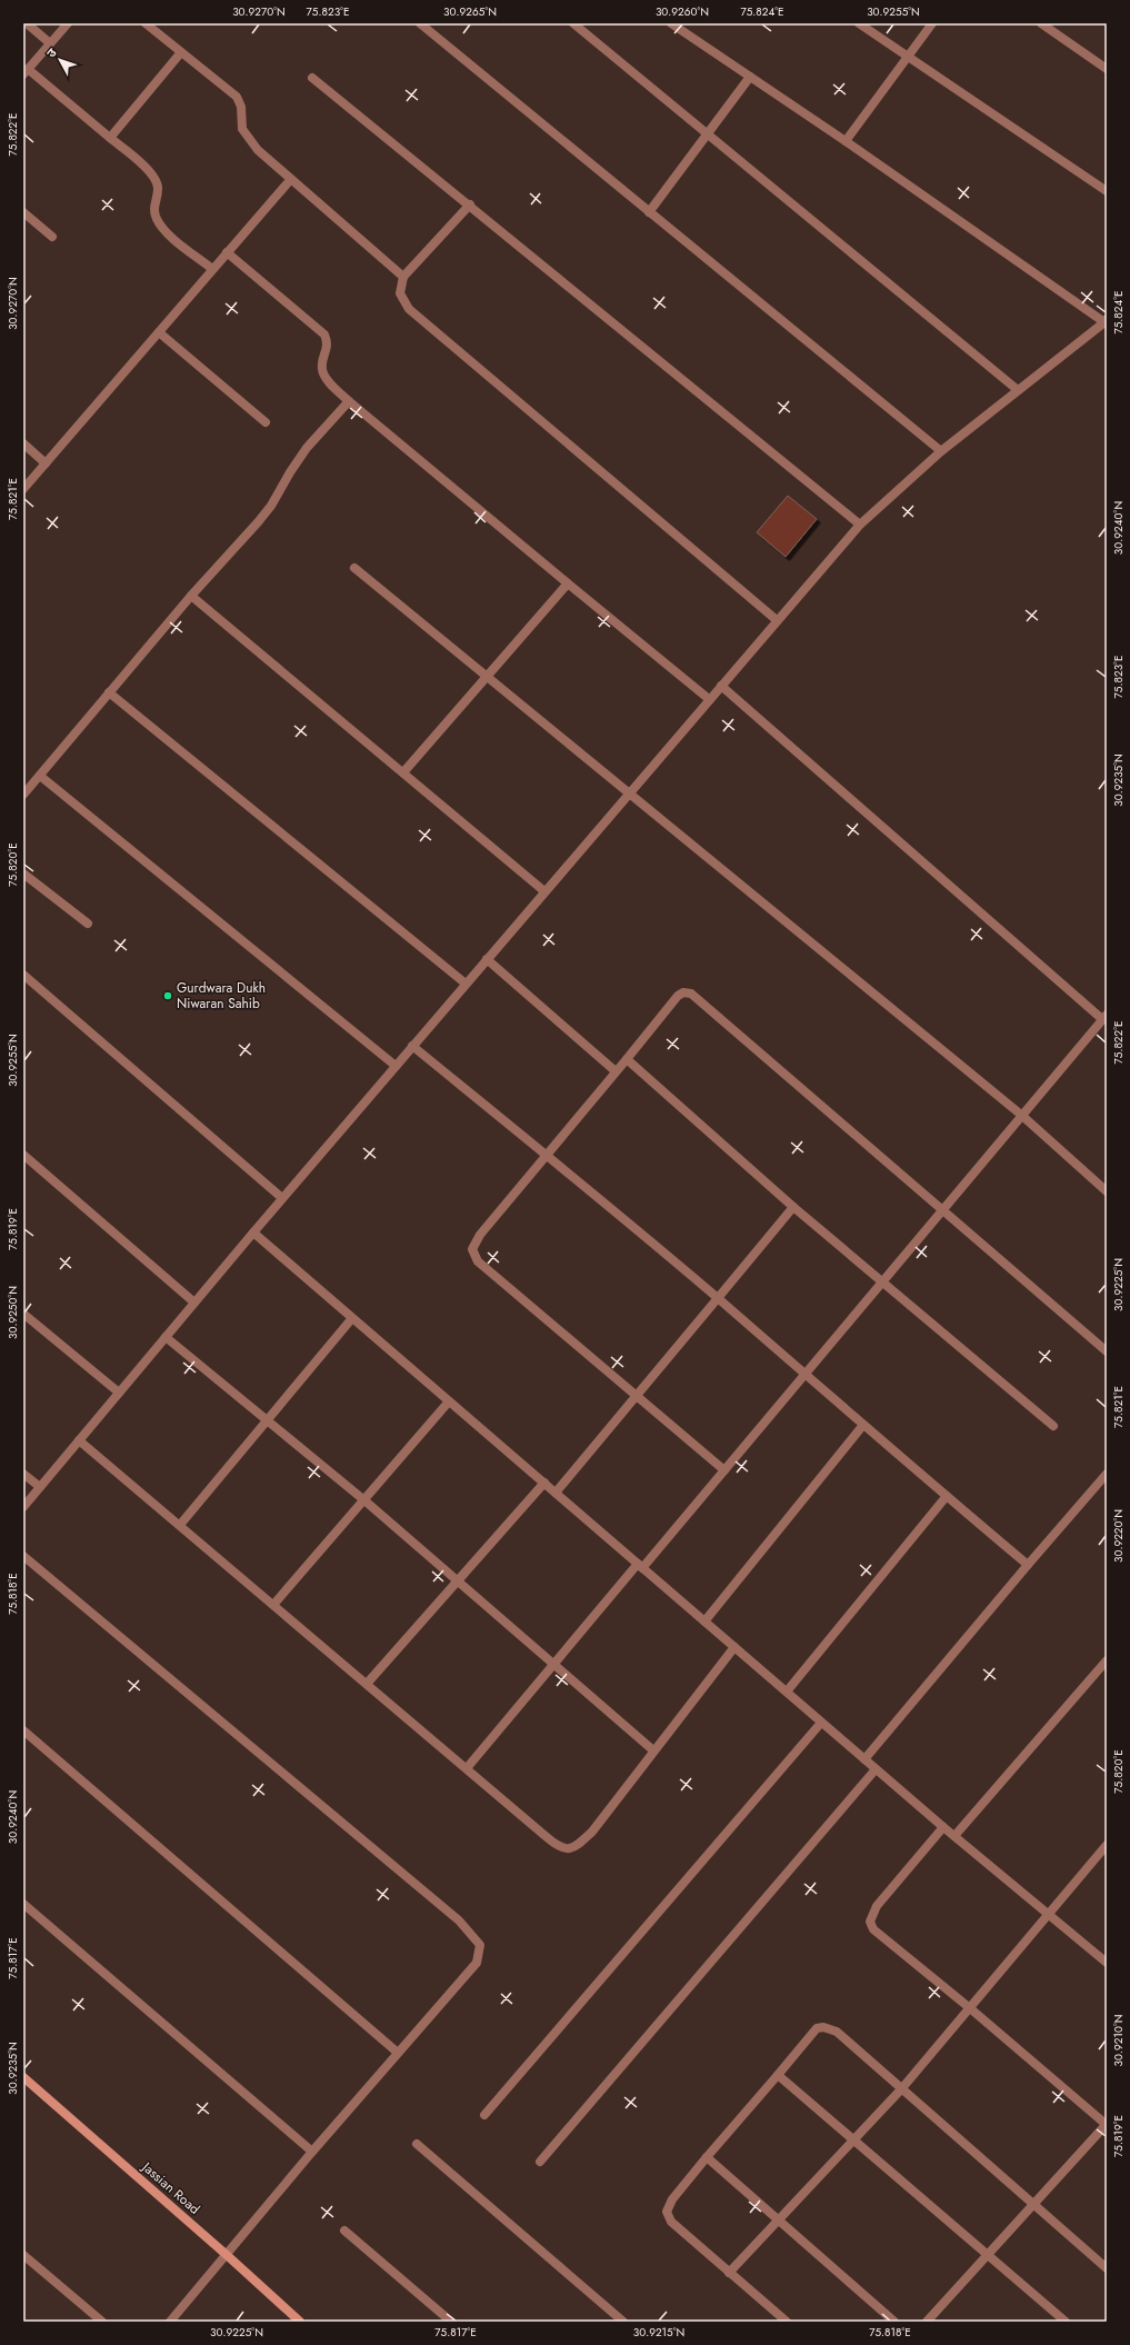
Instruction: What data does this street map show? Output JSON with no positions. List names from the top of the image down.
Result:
{
  "streets": {
    "street": ["Jassian Road"]
  },
  "places": ["Gurdwara Dukh Niwaran Sahib"],
  "north": "top left",
  "coordinates": [
    "30.9270°N",
    "75.823°E",
    "30.9265°N",
    "30.9260°N",
    "75.824°E",
    "30.9255°N",
    "75.822°E",
    "75.821°E",
    "30.9240°N",
    "30.9235°N",
    "75.820°E",
    "75.819°E",
    "30.9225°N",
    "30.9250°N",
    "30.9220°N",
    "75.818°E",
    "75.817°E",
    "30.9210°N",
    "30.9215°N"
  ]
}
